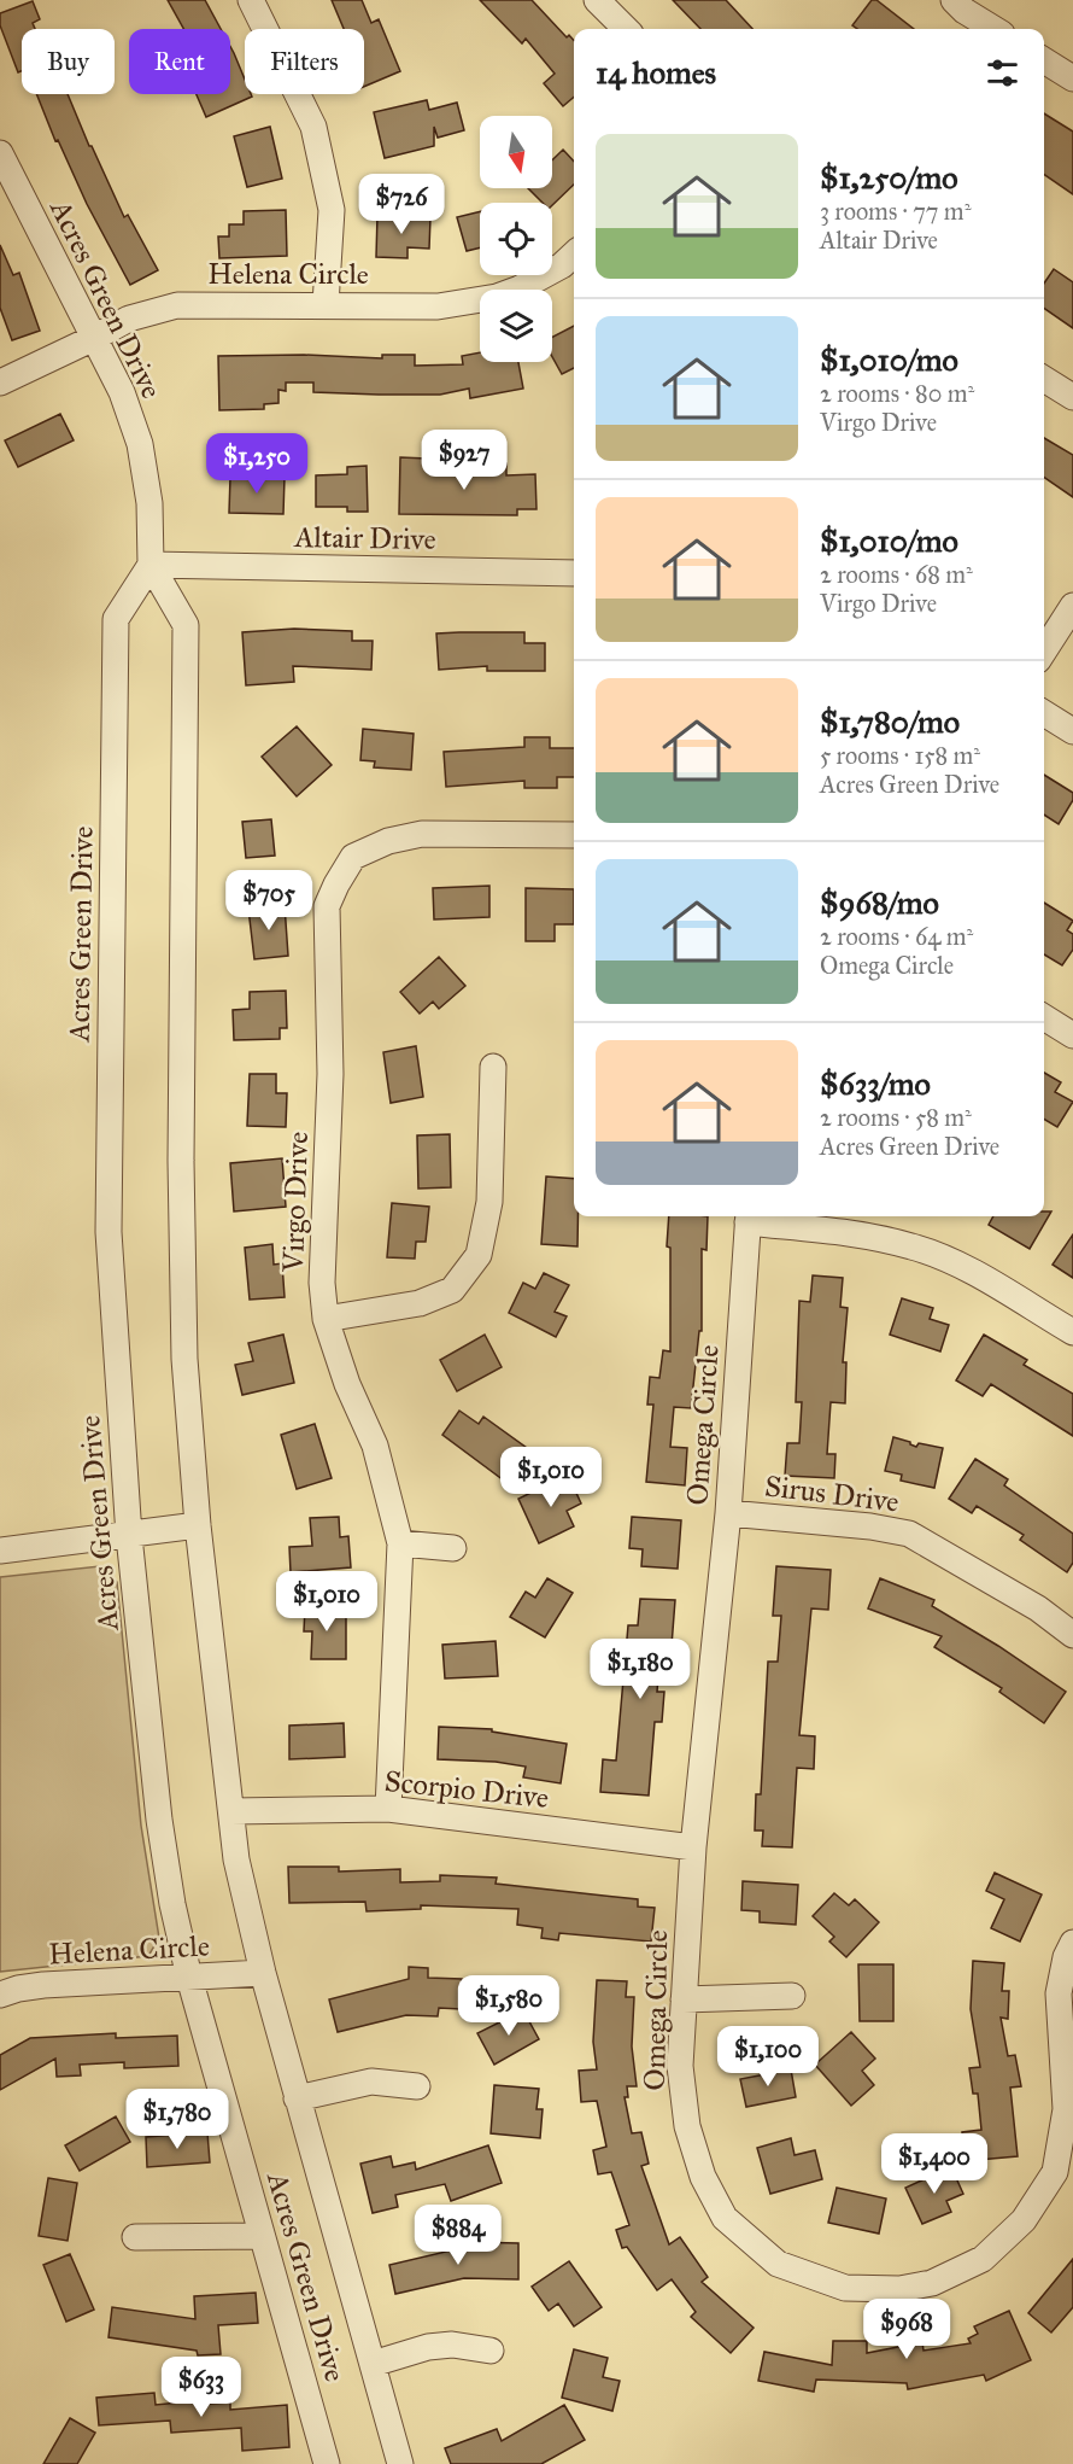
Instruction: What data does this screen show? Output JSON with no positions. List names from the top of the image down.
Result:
{
  "streets": {
    "street": [
      "Helena Circle",
      "Acres Green Drive",
      "Altair Drive",
      "Virgo Drive",
      "Omega Circle",
      "Sirus Drive",
      "Scorpio Drive"
    ]
  },
  "crossings": [
    ["Helena Circle", "Acres Green Drive"],
    ["Acres Green Drive", "Altair Drive"],
    ["Acres Green Drive", "Scorpio Drive"],
    ["Virgo Drive", "Scorpio Drive"],
    ["Omega Circle", "Sirus Drive"],
    ["Omega Circle", "Scorpio Drive"]
  ],
  "north": "bottom",
  "page": {
    "chip": ["Buy", "Rent", "Filters"],
    "heading": "14 homes",
    "list": [
      {
        "name": "$1,250/mo",
        "note": "3 rooms · 77 m² · Altair Drive"
      },
      {
        "name": "$1,010/mo",
        "note": "2 rooms · 80 m² · Virgo Drive"
      },
      {
        "name": "$1,010/mo",
        "note": "2 rooms · 68 m² · Virgo Drive"
      },
      {
        "name": "$1,780/mo",
        "note": "5 rooms · 158 m² · Acres Green Drive"
      },
      {
        "name": "$968/mo",
        "note": "2 rooms · 64 m² · Omega Circle"
      },
      {
        "name": "$633/mo",
        "note": "2 rooms · 58 m² · Acres Green Drive"
      }
    ],
    "price": [
      "$726",
      "$927",
      "$1,250",
      "$705",
      "$1,010",
      "$1,010",
      "$1,180",
      "$1,580",
      "$1,100",
      "$1,780",
      "$1,400",
      "$884",
      "$968",
      "$633"
    ]
  }
}
